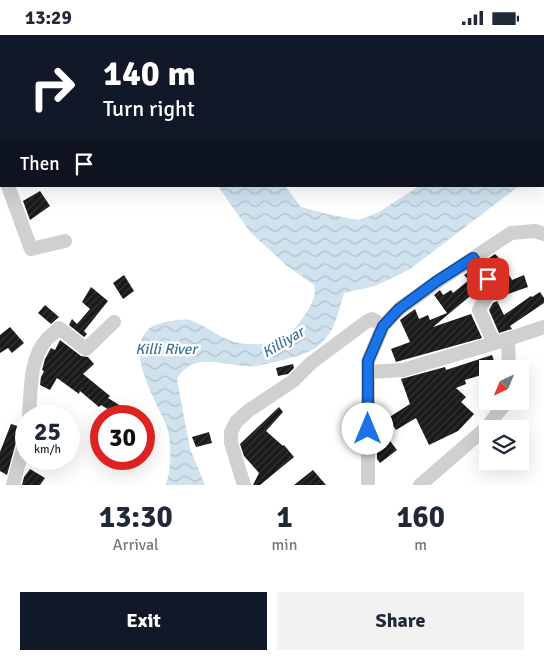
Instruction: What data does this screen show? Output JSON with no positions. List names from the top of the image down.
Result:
{
  "water": ["Killiyar", "Killi River"],
  "north": "bottom left",
  "page": {
    "status": "13:29",
    "turn": ["140 m", "Turn right"],
    "then": "Then",
    "speed": "25 km/h",
    "limit": "30",
    "eta": [
      "13:30",
      "Arrival",
      "1",
      "min",
      "160",
      "m"
    ],
    "buttons": ["Exit", "Share"]
  }
}
